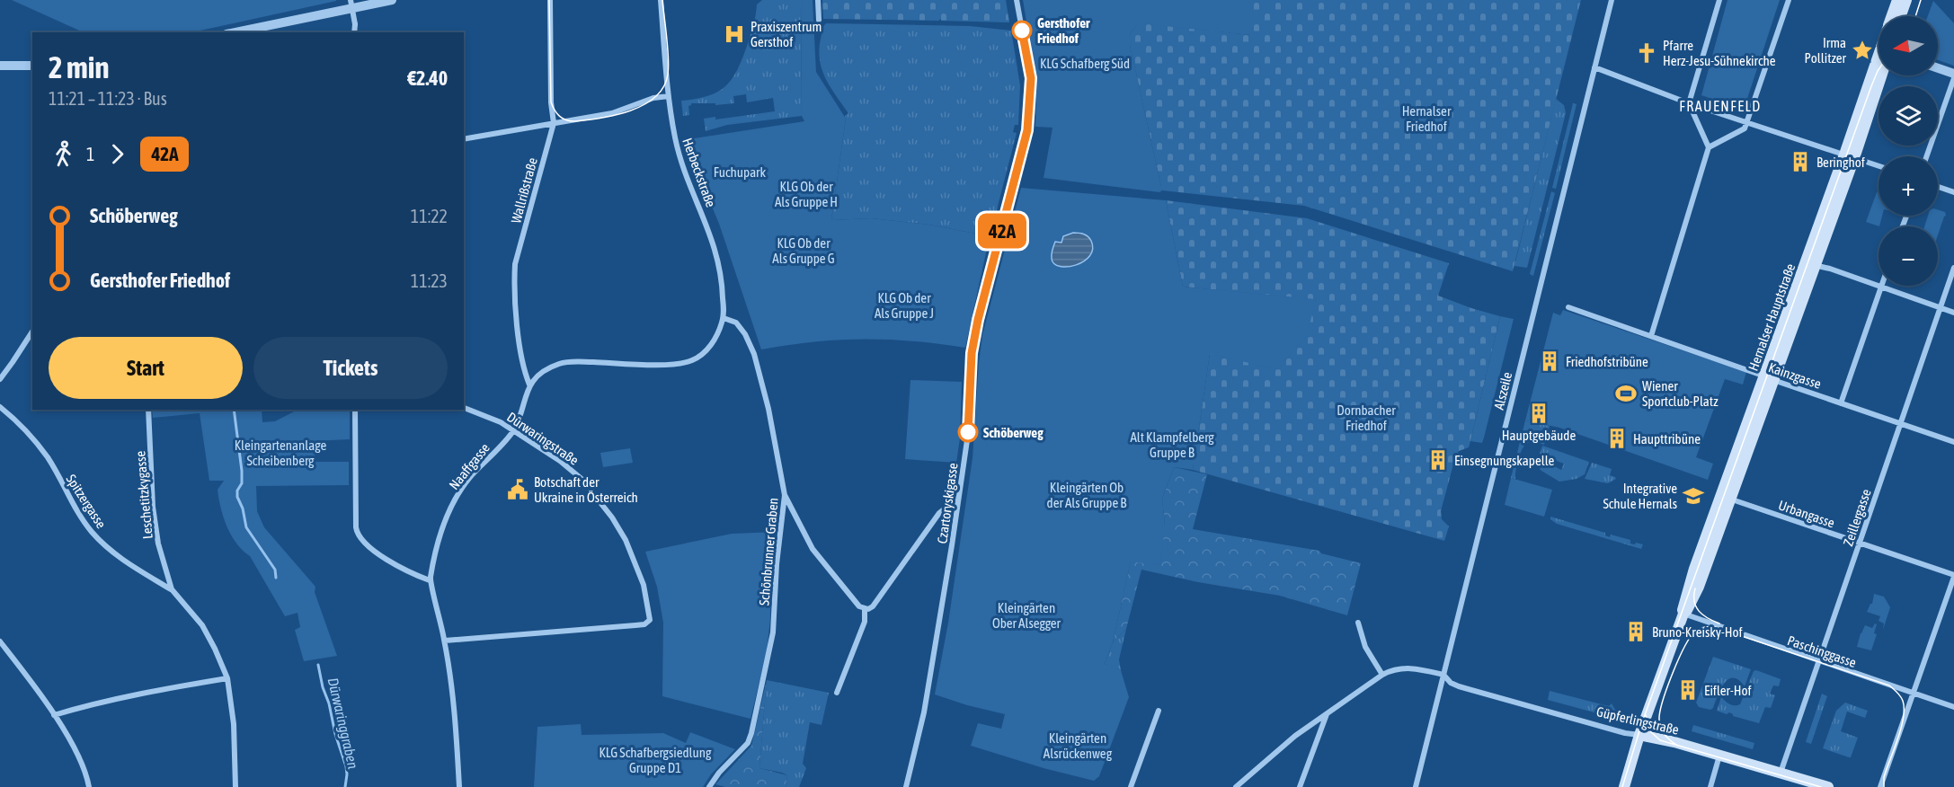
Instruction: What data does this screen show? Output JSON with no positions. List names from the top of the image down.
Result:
{
  "streets": {
    "main road": ["Hernalser Hauptstraße", "Güpferlingstraße"],
    "street": [
      "Herbeckstraße",
      "Wallrißstraße",
      "Kainzgasse",
      "Alszeile",
      "Dürwaringstraße",
      "Naaffgasse",
      "Leschetitzkygasse",
      "Spitzergasse",
      "Czartoryskigasse",
      "Urbangasse",
      "Zeillergasse",
      "Schönbrunner Graben",
      "Paschinggasse"
    ]
  },
  "crossings": [
    ["Herbeckstraße", "Schönbrunner Graben"],
    ["Wallrißstraße", "Naaffgasse"],
    ["Hernalser Hauptstraße", "Kainzgasse"],
    ["Hernalser Hauptstraße", "Urbangasse"],
    ["Hernalser Hauptstraße", "Paschinggasse"],
    ["Hernalser Hauptstraße", "Güpferlingstraße"],
    ["Kainzgasse", "Zeillergasse"],
    ["Alszeile", "Güpferlingstraße"],
    ["Dürwaringstraße", "Naaffgasse"],
    ["Leschetitzkygasse", "Spitzergasse"],
    ["Urbangasse", "Zeillergasse"],
    ["Zeillergasse", "Paschinggasse"],
    ["Zeillergasse", "Güpferlingstraße"]
  ],
  "districts": ["FRAUENFELD"],
  "water": ["Dürwaringgraben"],
  "parks": [
    "KLG Schafberg Süd",
    "Hernalser Friedhof",
    "Fuchupark",
    "KLG Ob der Als Gruppe H",
    "KLG Ob der Als Gruppe G",
    "KLG Ob der Als Gruppe J",
    "Dornbacher Friedhof",
    "Alt Klampfelberg Gruppe B",
    "Kleingartenanlage Scheibenberg",
    "Kleingärten Ob der Als Gruppe B",
    "Kleingärten Ober Alsegger",
    "Kleingärten Alsrückenweg",
    "KLG Schafbergsiedlung Gruppe D1"
  ],
  "places": {
    "other": ["Gersthofer Friedhof", "Schöberweg"],
    "hospital": ["Praxiszentrum Gersthof"],
    "place": ["Irma Pollitzer"],
    "church": ["Pfarre Herz-Jesu-Sühnekirche"],
    "building": [
      "Beringhof",
      "Friedhofstribüne",
      "Hauptgebäude",
      "Haupttribüne",
      "Einsegnungskapelle",
      "Bruno-Kreisky-Hof",
      "Eifler-Hof"
    ],
    "sports": ["Wiener Sportclub-Platz"],
    "public building": ["Botschaft der Ukraine in Österreich"],
    "school or university": ["Integrative Schule Hernals"]
  },
  "lines": ["bus line 42A"],
  "north": "left",
  "page": {
    "on_map": "42A",
    "map_buttons": ["+", "−"],
    "heading": ["2 min", "11:21 – 11:23 · Bus", "€2.40"],
    "legs": ["1", "42A"],
    "list": [
      {
        "name": "Schöberweg",
        "value": "11:22"
      },
      {
        "name": "Gersthofer Friedhof",
        "value": "11:23"
      }
    ],
    "buttons": ["Start", "Tickets"]
  }
}
